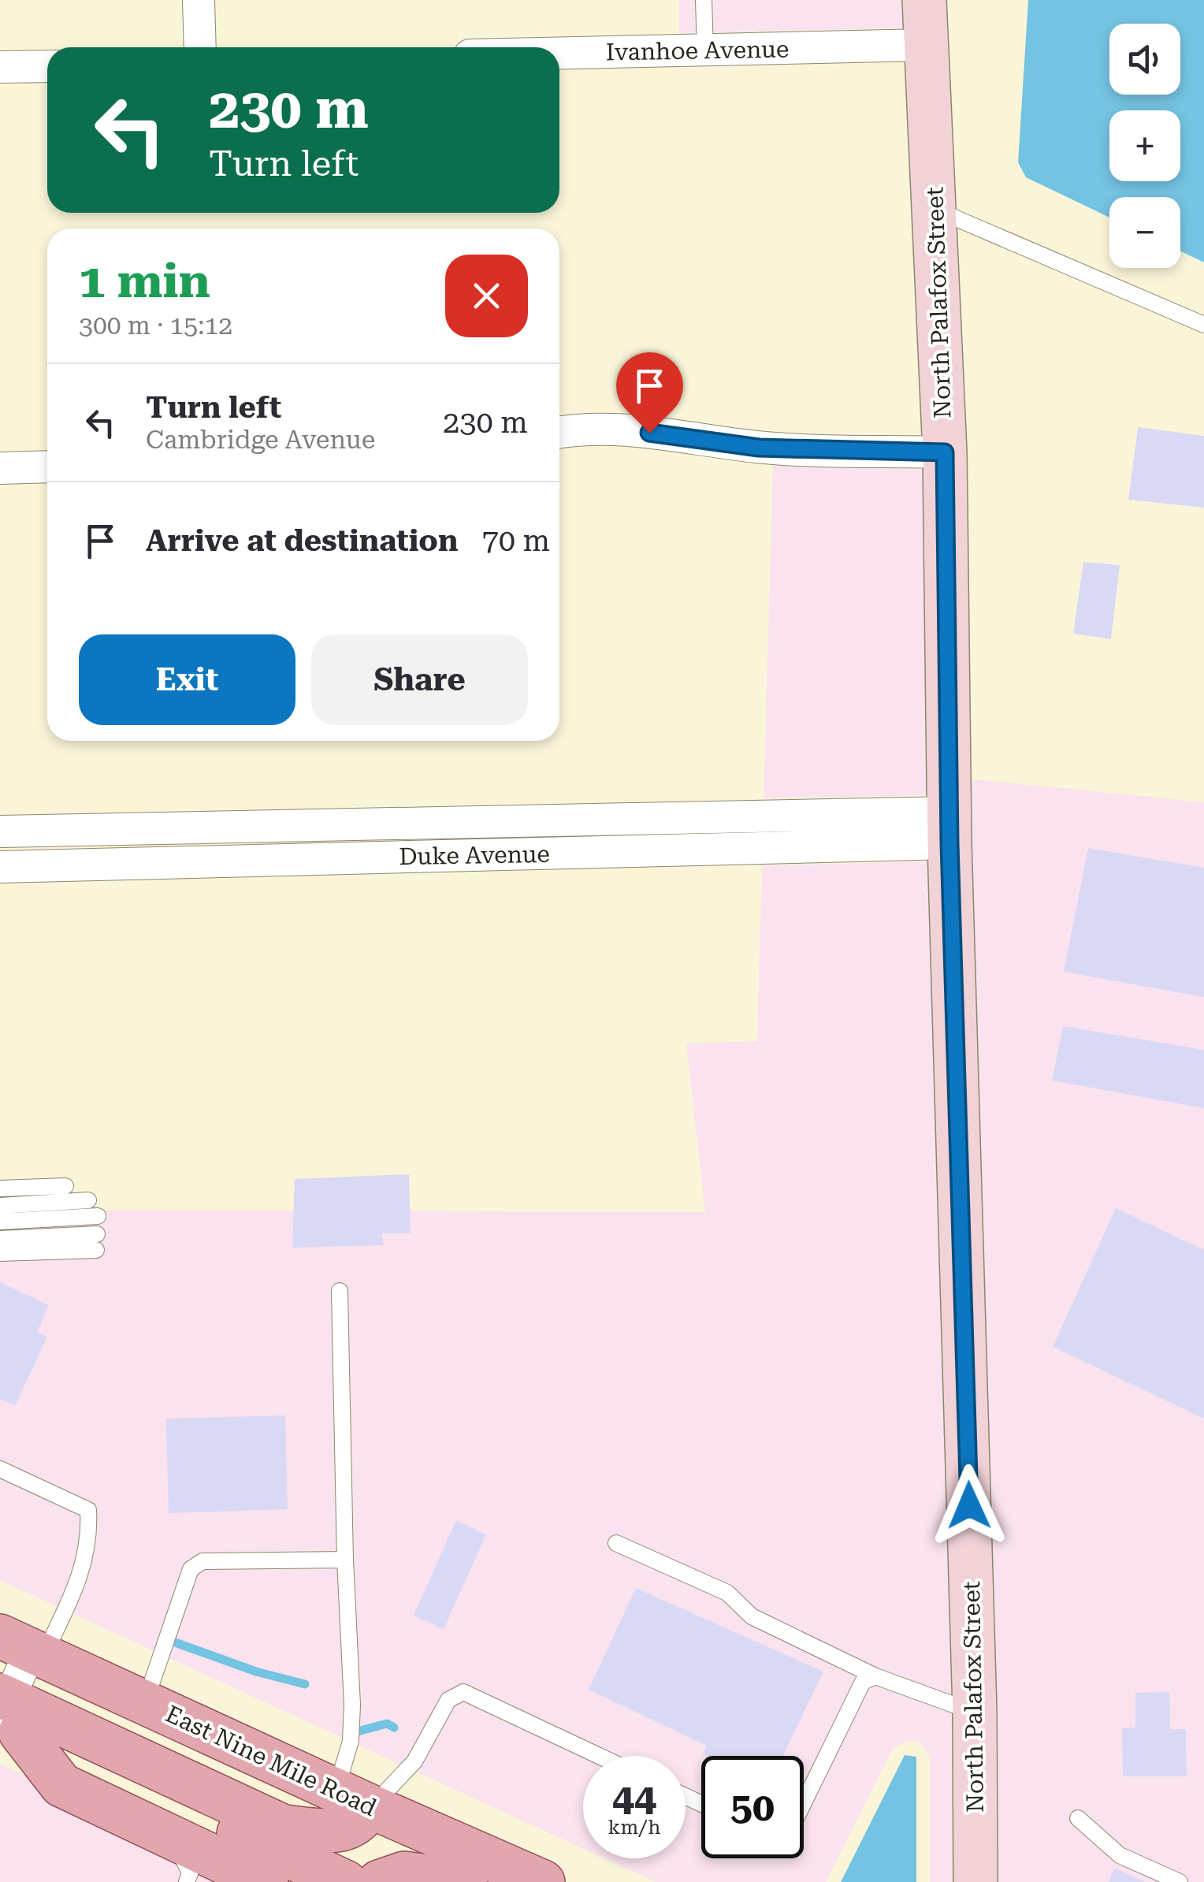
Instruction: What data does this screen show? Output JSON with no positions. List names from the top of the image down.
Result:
{
  "streets": {
    "main road": ["North Palafox Street", "East Nine Mile Road"],
    "street": ["Ivanhoe Avenue", "Duke Avenue"]
  },
  "crossings": [
    ["Ivanhoe Avenue", "North Palafox Street"],
    ["North Palafox Street", "Duke Avenue"]
  ],
  "page": {
    "map_buttons": ["+", "−"],
    "turn": ["230 m", "Turn left"],
    "heading": ["1 min", "300 m · 15:12"],
    "list": [
      {
        "name": "Turn left",
        "note": "Cambridge Avenue",
        "value": "230 m"
      },
      {
        "name": "Arrive at destination",
        "value": "70 m"
      }
    ],
    "buttons": ["Exit", "Share"],
    "speed": "44 km/h",
    "limit": "50"
  }
}
